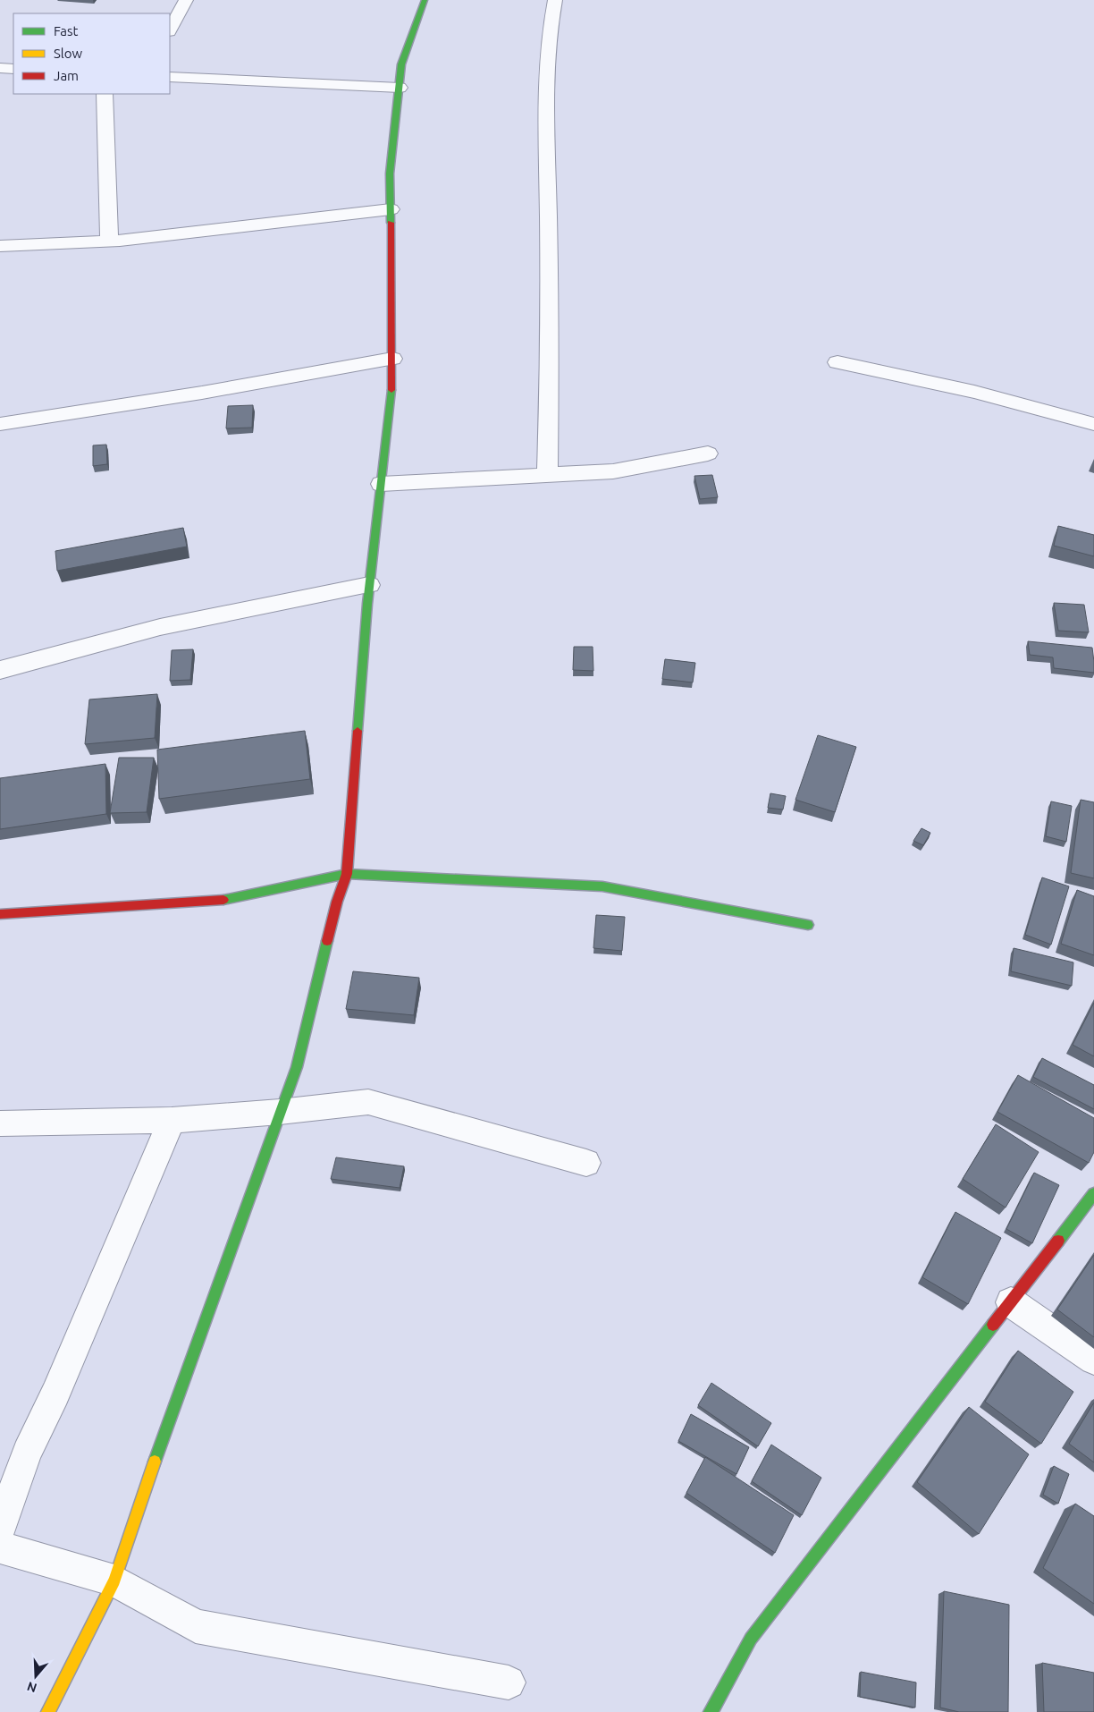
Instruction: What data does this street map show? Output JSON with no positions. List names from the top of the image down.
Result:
{
  "legend": ["Fast", "Slow", "Jam"],
  "north": "bottom"
}
